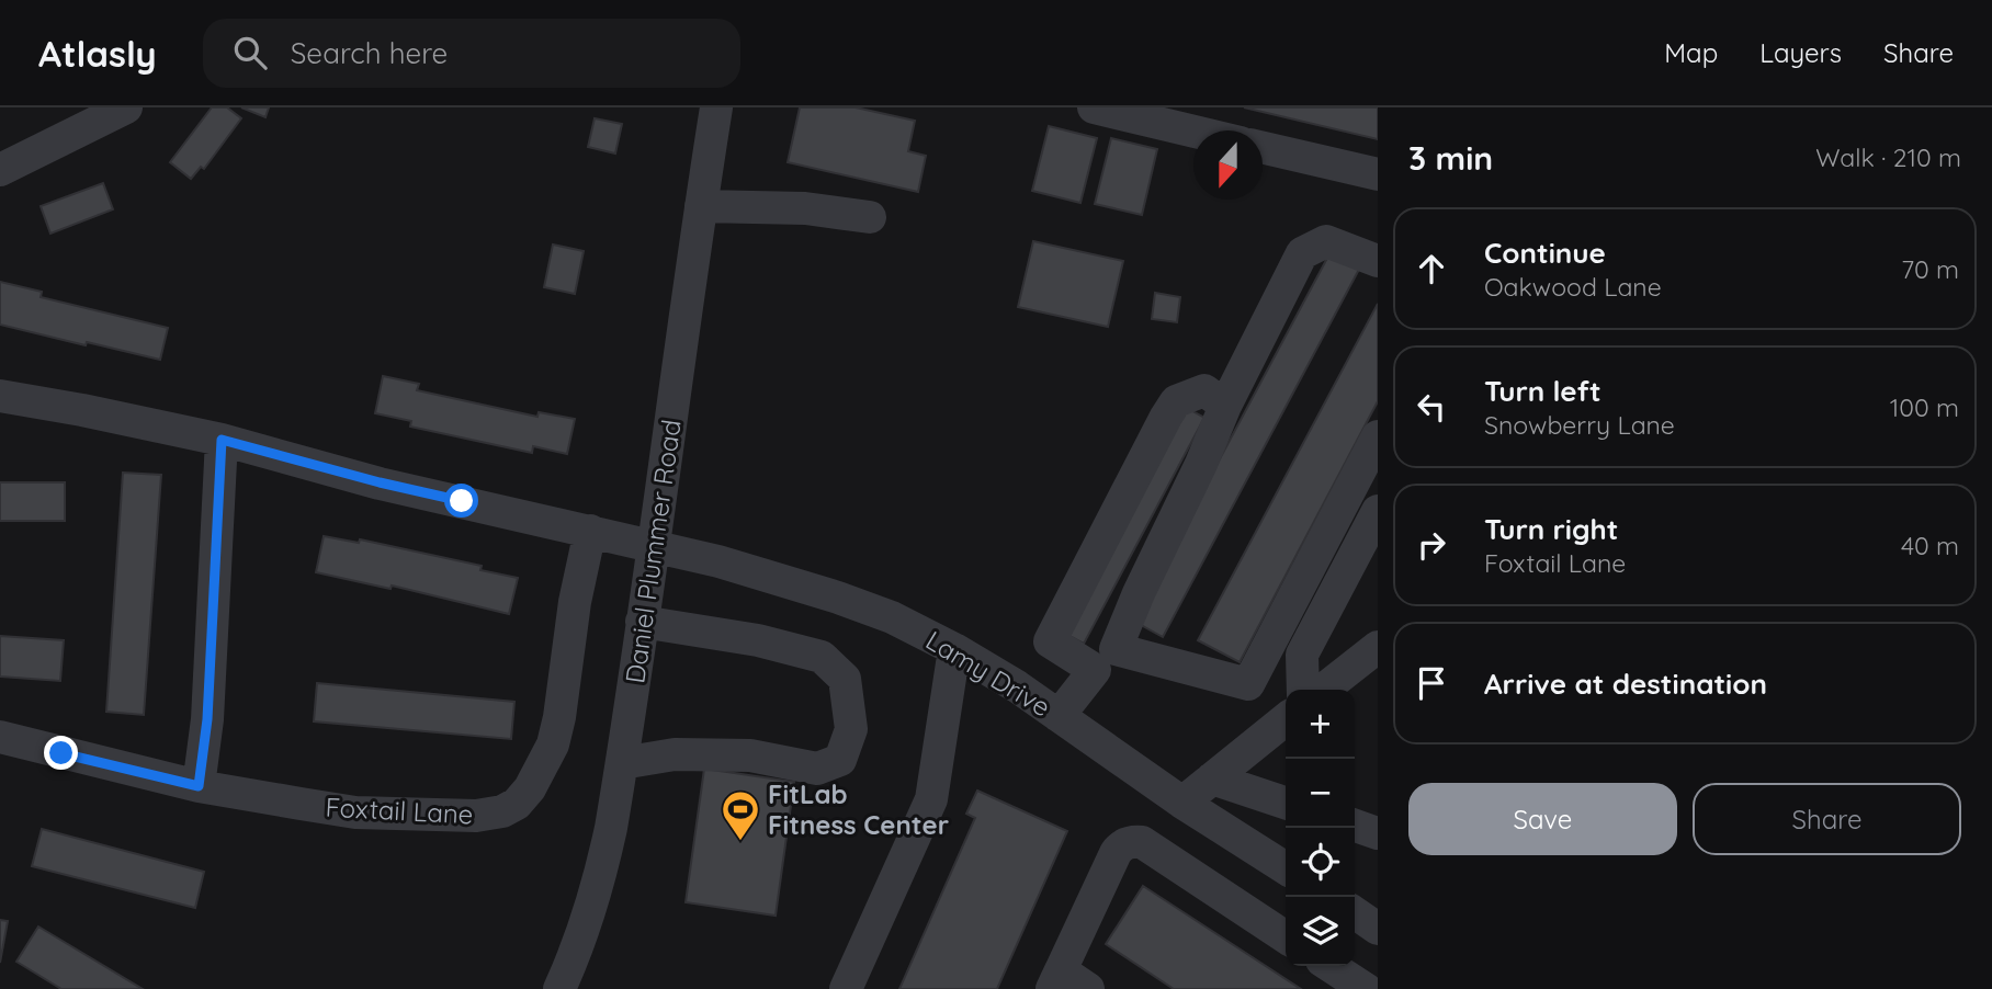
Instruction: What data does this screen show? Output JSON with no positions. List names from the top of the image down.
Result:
{
  "streets": {
    "street": ["Daniel Plummer Road", "Lamy Drive", "Foxtail Lane"]
  },
  "crossings": [
    ["Daniel Plummer Road", "Lamy Drive"],
    ["Lamy Drive", "Foxtail Lane"]
  ],
  "places": {
    "sports": ["FitLab Fitness Center"]
  },
  "north": "bottom",
  "page": {
    "header": "Atlasly",
    "search": "Search here",
    "nav": ["Map", "Layers", "Share"],
    "heading": ["3 min", "Walk · 210 m"],
    "list": [
      ["Continue", "Oakwood Lane", "70 m"],
      ["Turn left", "Snowberry Lane", "100 m"],
      ["Turn right", "Foxtail Lane", "40 m"],
      "Arrive at destination"
    ],
    "map_buttons": ["+", "−"],
    "buttons": ["Save", "Share"]
  }
}
